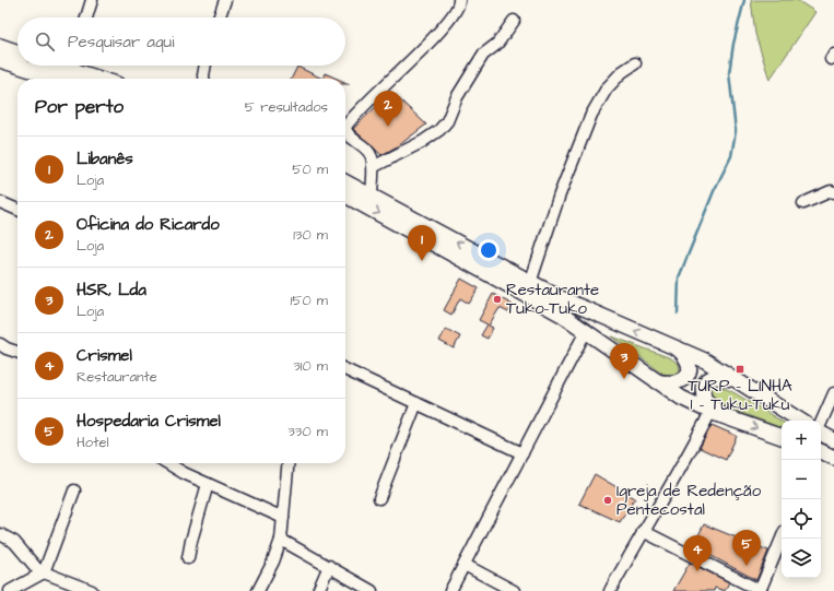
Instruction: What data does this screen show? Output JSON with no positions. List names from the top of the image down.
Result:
{
  "places": {
    "other": ["Restaurante Tuko-Tuko", "Igreja de Redenção Pentecostal"],
    "transit": ["TURP - LINHA 1 - Tuku-Tuku"]
  },
  "page": {
    "search": "Pesquisar aqui",
    "heading": ["Por perto", "5 resultados"],
    "pins": [
      "2",
      "1",
      "3",
      "5",
      "4"
    ],
    "list": [
      {
        "mark": "1",
        "name": "Libanês",
        "note": "Loja",
        "value": "50 m"
      },
      {
        "mark": "2",
        "name": "Oficina do Ricardo",
        "note": "Loja",
        "value": "130 m"
      },
      {
        "mark": "3",
        "name": "HSR, Lda",
        "note": "Loja",
        "value": "150 m"
      },
      {
        "mark": "4",
        "name": "Crismel",
        "note": "Restaurante",
        "value": "310 m"
      },
      {
        "mark": "5",
        "name": "Hospedaria Crismel",
        "note": "Hotel",
        "value": "330 m"
      }
    ],
    "map_buttons": ["+", "−"]
  }
}
